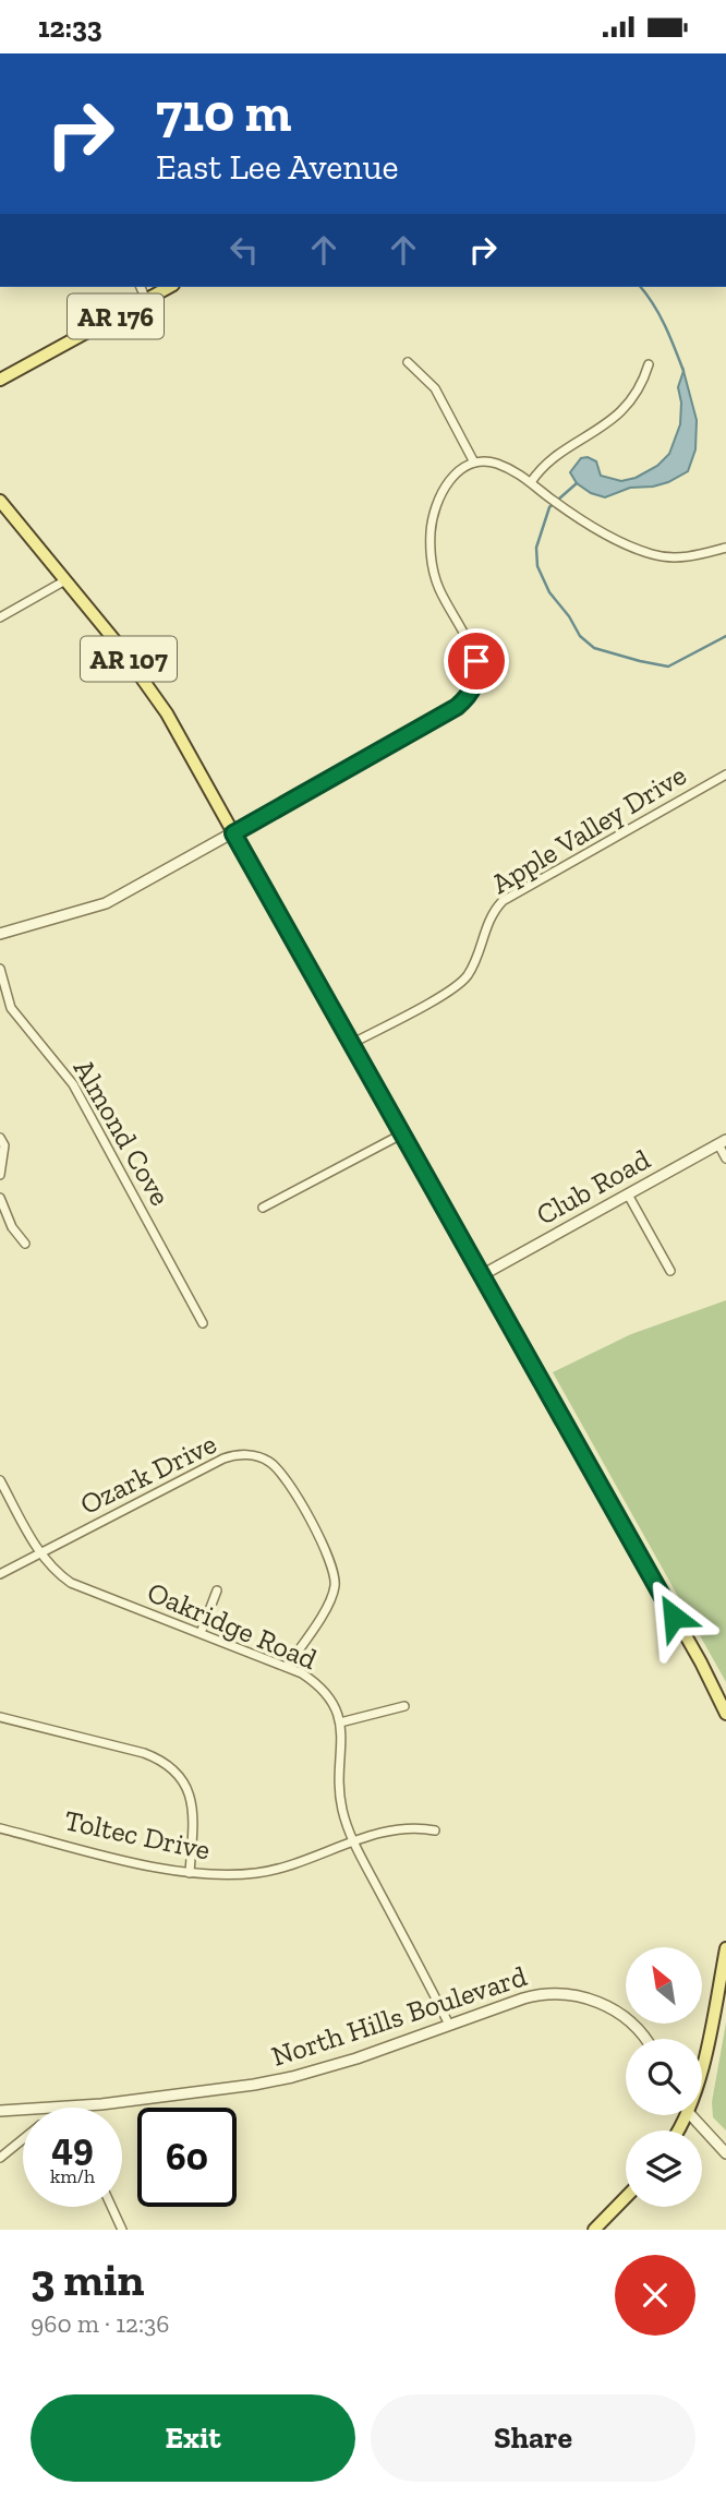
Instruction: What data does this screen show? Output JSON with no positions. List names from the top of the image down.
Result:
{
  "streets": {
    "main road": ["AR 176", "AR 107"],
    "street": [
      "Apple Valley Drive",
      "Almond Cove",
      "Club Road",
      "Ozark Drive",
      "Oakridge Road",
      "Toltec Drive",
      "North Hills Boulevard"
    ]
  },
  "crossings": [
    ["AR 107", "Apple Valley Drive"],
    ["AR 107", "Club Road"],
    ["Ozark Drive", "Oakridge Road"]
  ],
  "north": "top left",
  "page": {
    "status": "12:33",
    "turn": ["710 m", "East Lee Avenue"],
    "speed": "49 km/h",
    "limit": "60",
    "heading": ["3 min", "960 m · 12:36"],
    "buttons": ["Exit", "Share"]
  }
}
